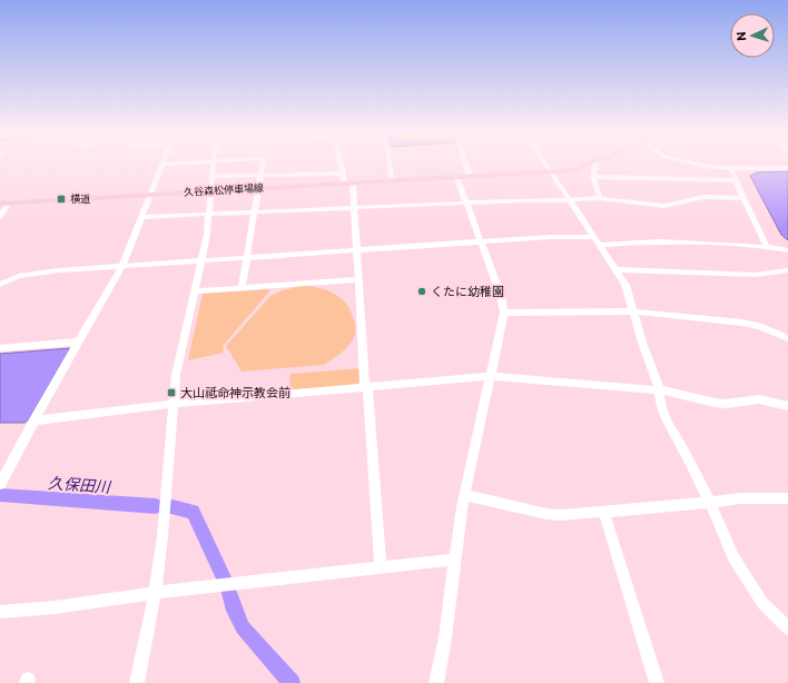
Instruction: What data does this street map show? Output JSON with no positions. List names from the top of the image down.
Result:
{
  "streets": {
    "main road": ["久谷森松停車場線"]
  },
  "water": ["久保田川"],
  "places": {
    "transit": ["横道", "大山祗命神示教会前"],
    "other": ["くたに幼稚園"]
  },
  "north": "left"
}
